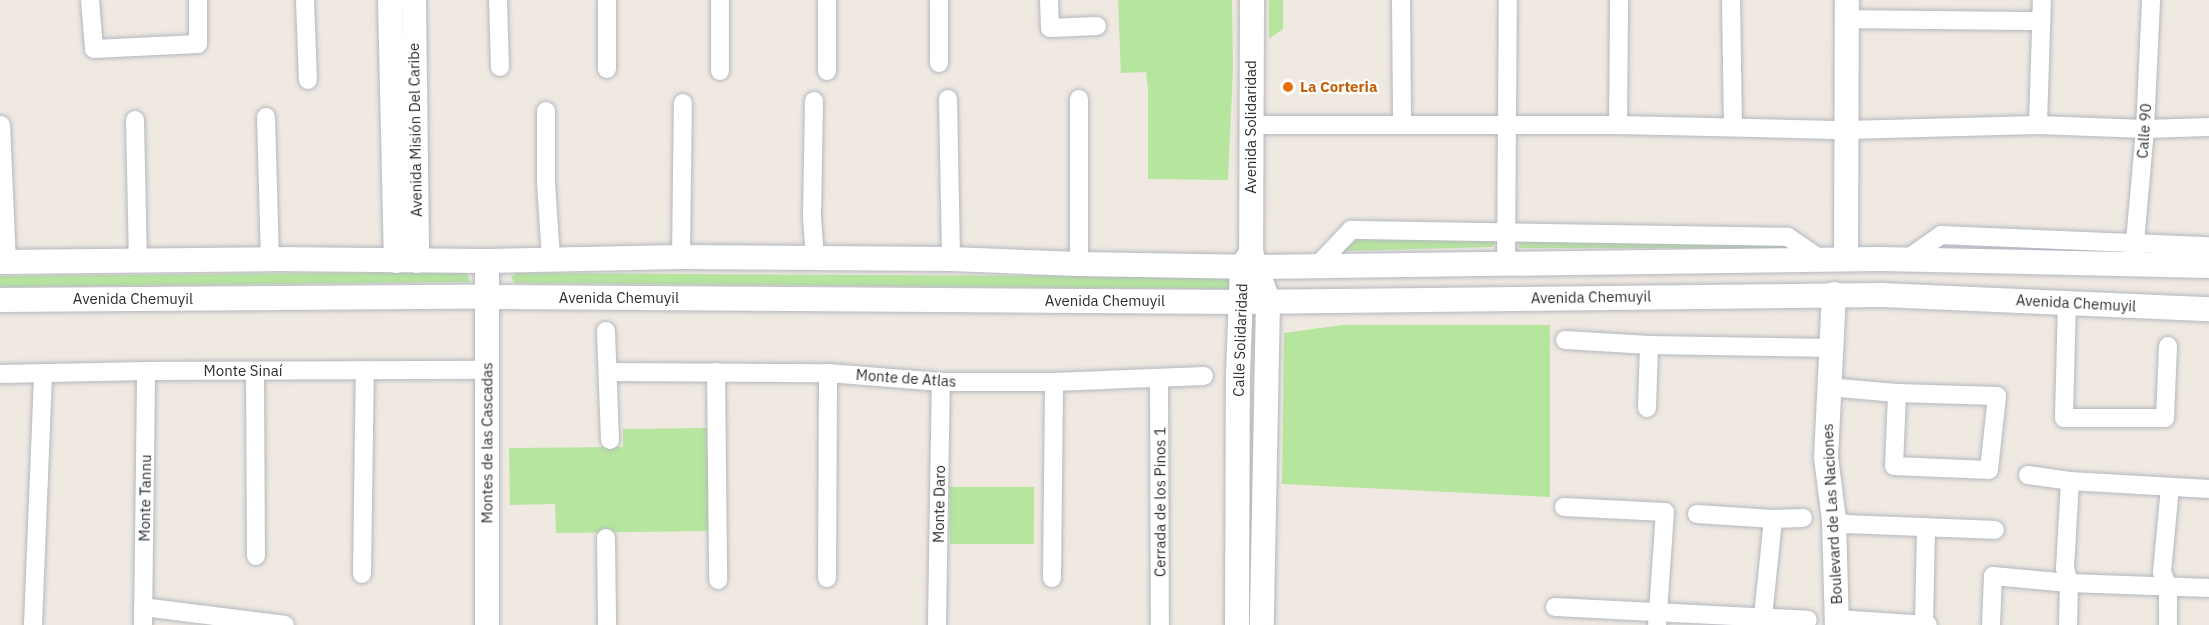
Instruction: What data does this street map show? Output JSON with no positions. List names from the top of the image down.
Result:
{
  "streets": {
    "main road": [
      "Avenida Solidaridad",
      "Avenida Misión Del Caribe",
      "Avenida Chemuyil",
      "Calle Solidaridad",
      "Montes de las Cascadas",
      "Boulevard de Las Naciones"
    ],
    "street": [
      "Calle 90",
      "Monte Sinaí",
      "Monte de Atlas",
      "Monte Tannu",
      "Cerrada de los Pinos 1",
      "Monte Daro"
    ]
  },
  "crossings": [
    ["Avenida Solidaridad", "Calle Solidaridad"],
    ["Avenida Chemuyil", "Calle Solidaridad"],
    ["Avenida Chemuyil", "Montes de las Cascadas"],
    ["Avenida Chemuyil", "Boulevard de Las Naciones"],
    ["Monte Sinaí", "Montes de las Cascadas"],
    ["Monte Sinaí", "Monte Tannu"],
    ["Monte de Atlas", "Cerrada de los Pinos 1"],
    ["Monte de Atlas", "Monte Daro"]
  ],
  "places": ["La Corteria"]
}
